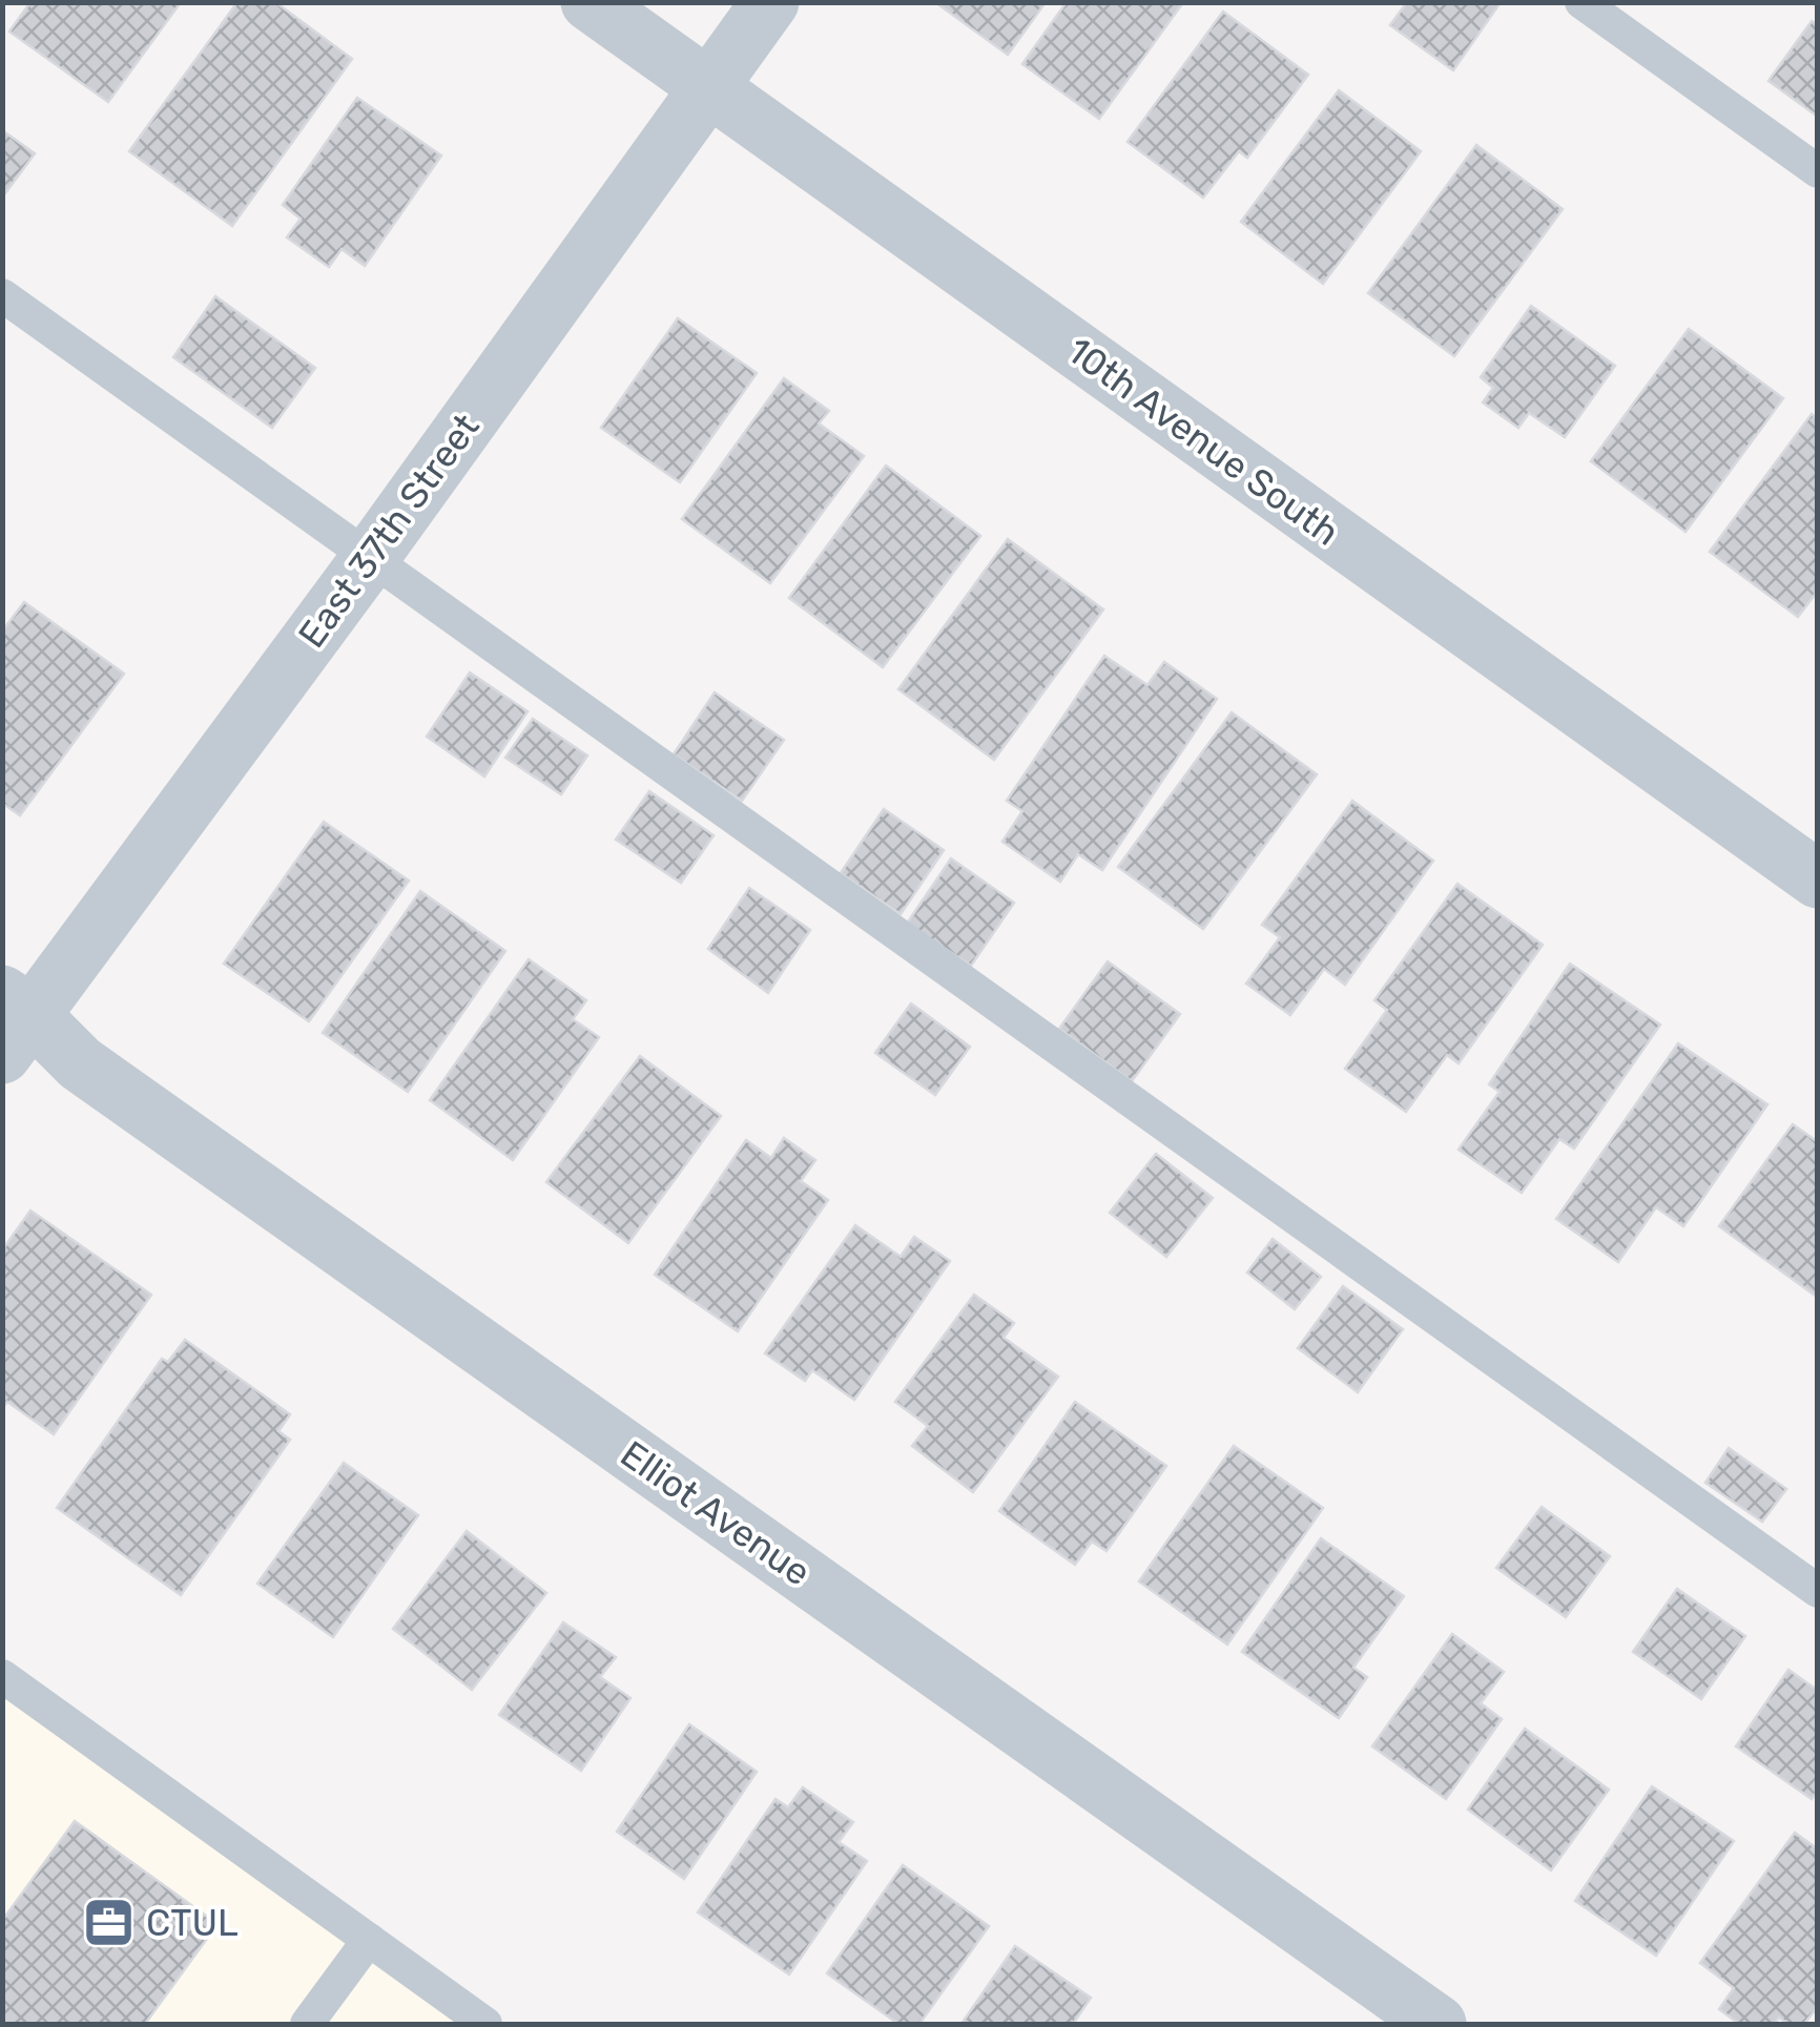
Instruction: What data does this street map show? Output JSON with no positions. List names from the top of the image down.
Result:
{
  "streets": {
    "street": ["10th Avenue South", "East 37th Street", "Elliot Avenue"]
  },
  "crossings": [
    ["10th Avenue South", "East 37th Street"],
    ["East 37th Street", "Elliot Avenue"]
  ],
  "places": {
    "office": ["CTUL"]
  }
}
